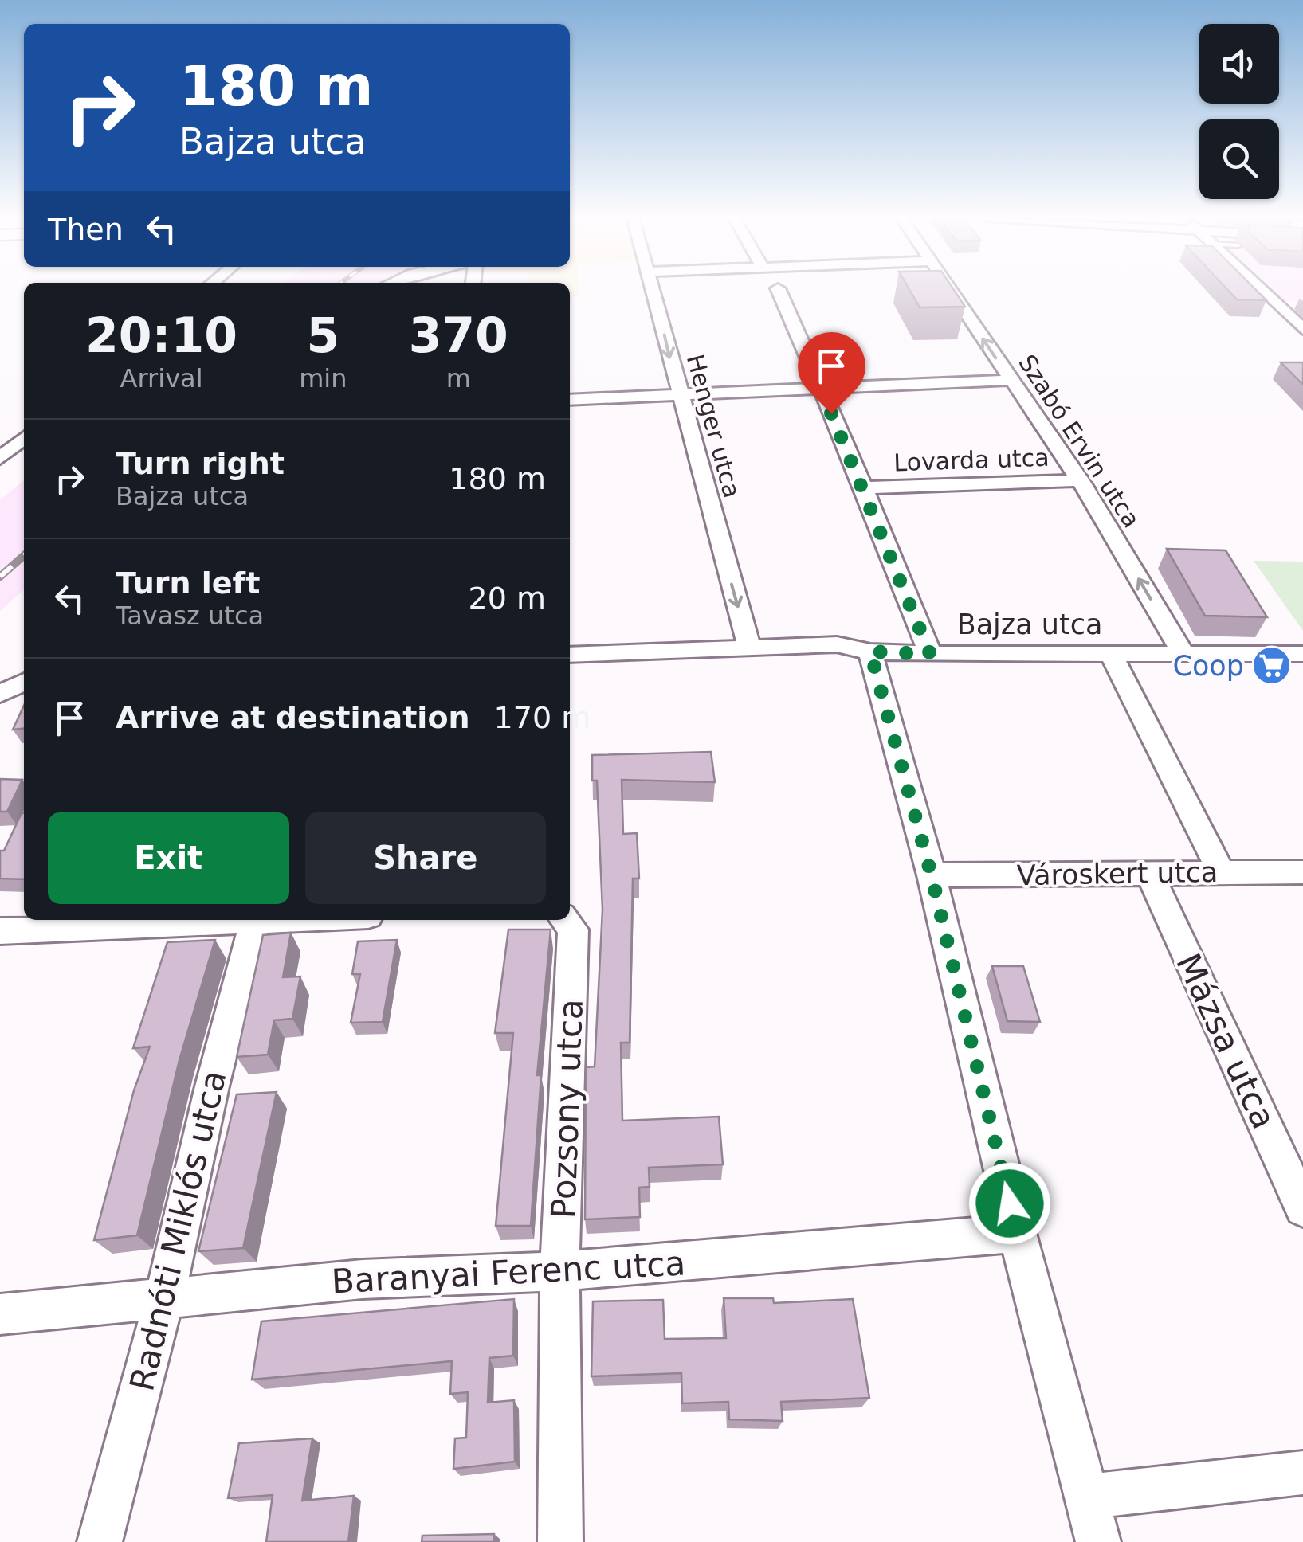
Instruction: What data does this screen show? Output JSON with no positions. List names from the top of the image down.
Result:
{
  "streets": {
    "street": [
      "Henger utca",
      "Szabó Ervin utca",
      "Lovarda utca",
      "Bajza utca",
      "Városkert utca",
      "Mázsa utca",
      "Pozsony utca",
      "Radnóti Miklós utca",
      "Baranyai Ferenc utca"
    ]
  },
  "crossings": [
    ["Henger utca", "Bajza utca"],
    ["Szabó Ervin utca", "Lovarda utca"],
    ["Szabó Ervin utca", "Bajza utca"],
    ["Városkert utca", "Mázsa utca"],
    ["Pozsony utca", "Baranyai Ferenc utca"],
    ["Radnóti Miklós utca", "Baranyai Ferenc utca"]
  ],
  "places": {
    "supermarket": ["Coop"]
  },
  "page": {
    "turn": ["180 m", "Bajza utca"],
    "then": "Then",
    "eta": [
      "20:10",
      "Arrival",
      "5",
      "min",
      "370",
      "m"
    ],
    "list": [
      {
        "name": "Turn right",
        "note": "Bajza utca",
        "value": "180 m"
      },
      {
        "name": "Turn left",
        "note": "Tavasz utca",
        "value": "20 m"
      },
      {
        "name": "Arrive at destination",
        "value": "170 m"
      }
    ],
    "buttons": ["Exit", "Share"]
  }
}
